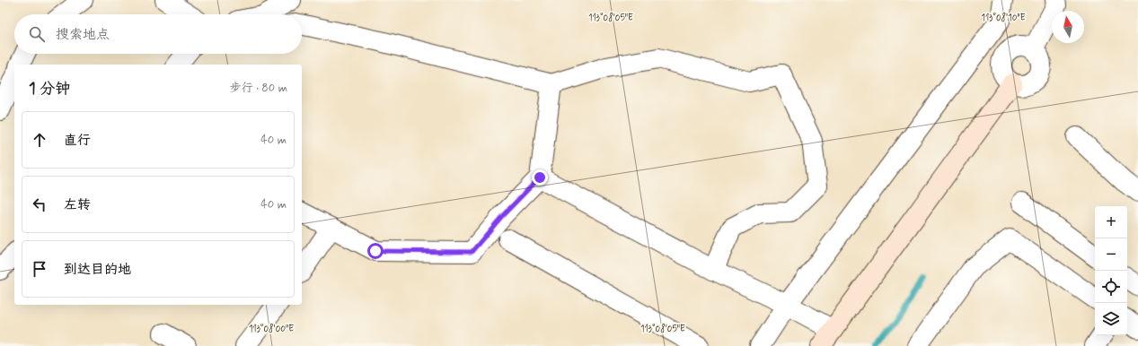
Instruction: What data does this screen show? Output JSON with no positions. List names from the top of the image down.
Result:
{
  "north": "top",
  "page": {
    "search": "搜索地点",
    "heading": ["1 分钟", "步行 · 80 m"],
    "list": [
      ["直行", "40 m"],
      ["左转", "40 m"],
      "到达目的地"
    ],
    "map_buttons": ["+", "−"]
  },
  "coordinates": ["113°08'05\"E", "113°08'10\"E", "113°08'00\"E"]
}
